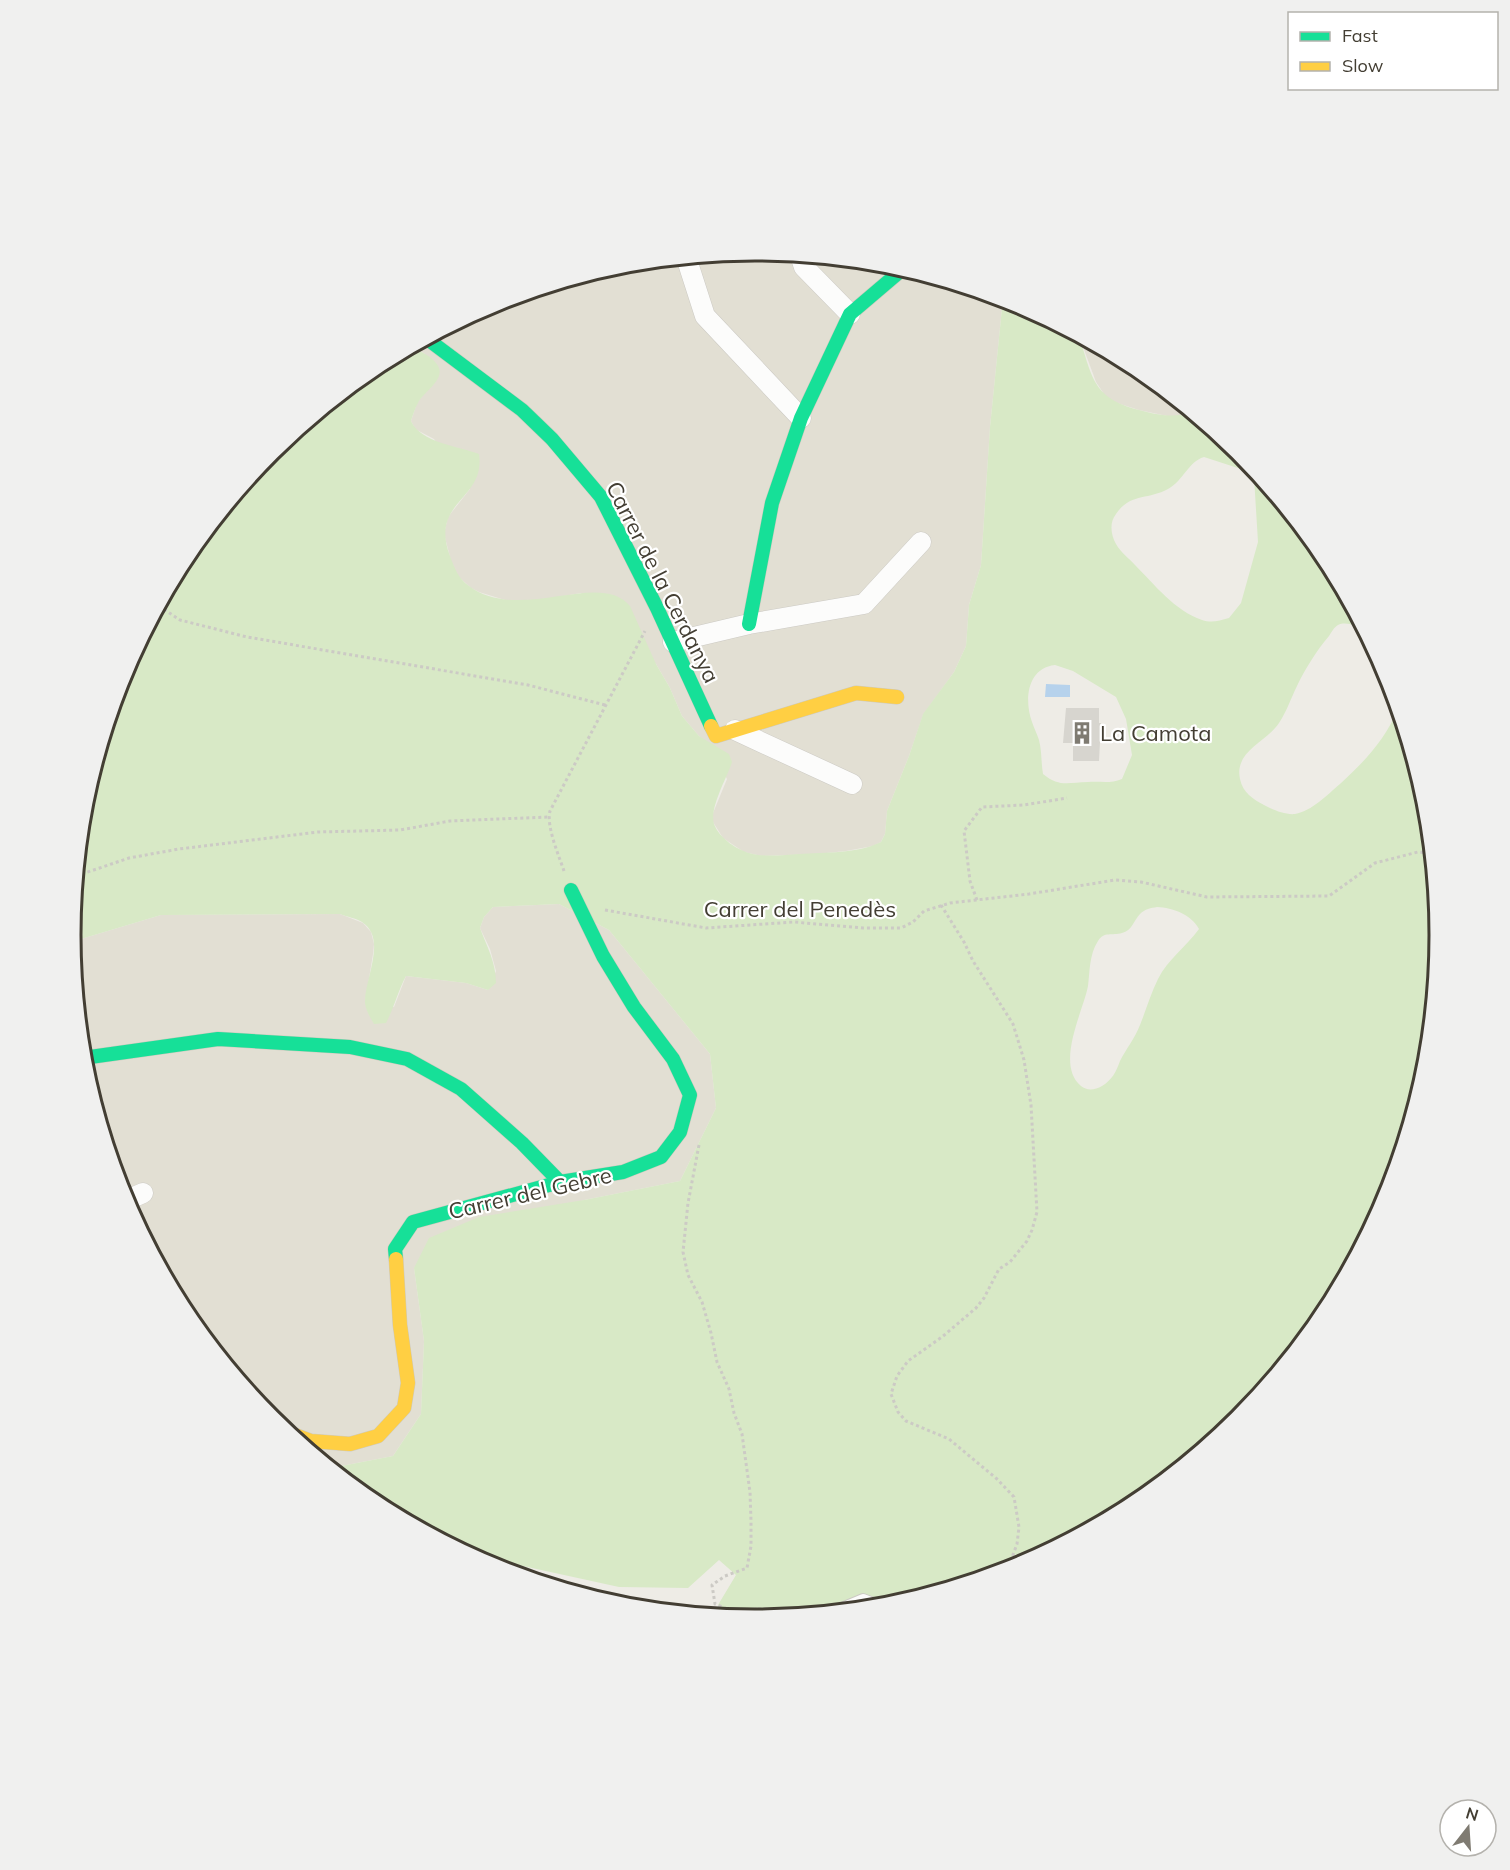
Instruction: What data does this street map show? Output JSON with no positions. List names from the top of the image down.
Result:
{
  "streets": {
    "street": ["Carrer de la Cerdanya", "Carrer del Gebre"],
    "path": ["Carrer del Penedès"]
  },
  "crossings": [
    ["Carrer del Penedès", "Carrer del Gebre"]
  ],
  "places": {
    "building": ["La Camota"]
  },
  "legend": ["Fast", "Slow"],
  "north": "top"
}
